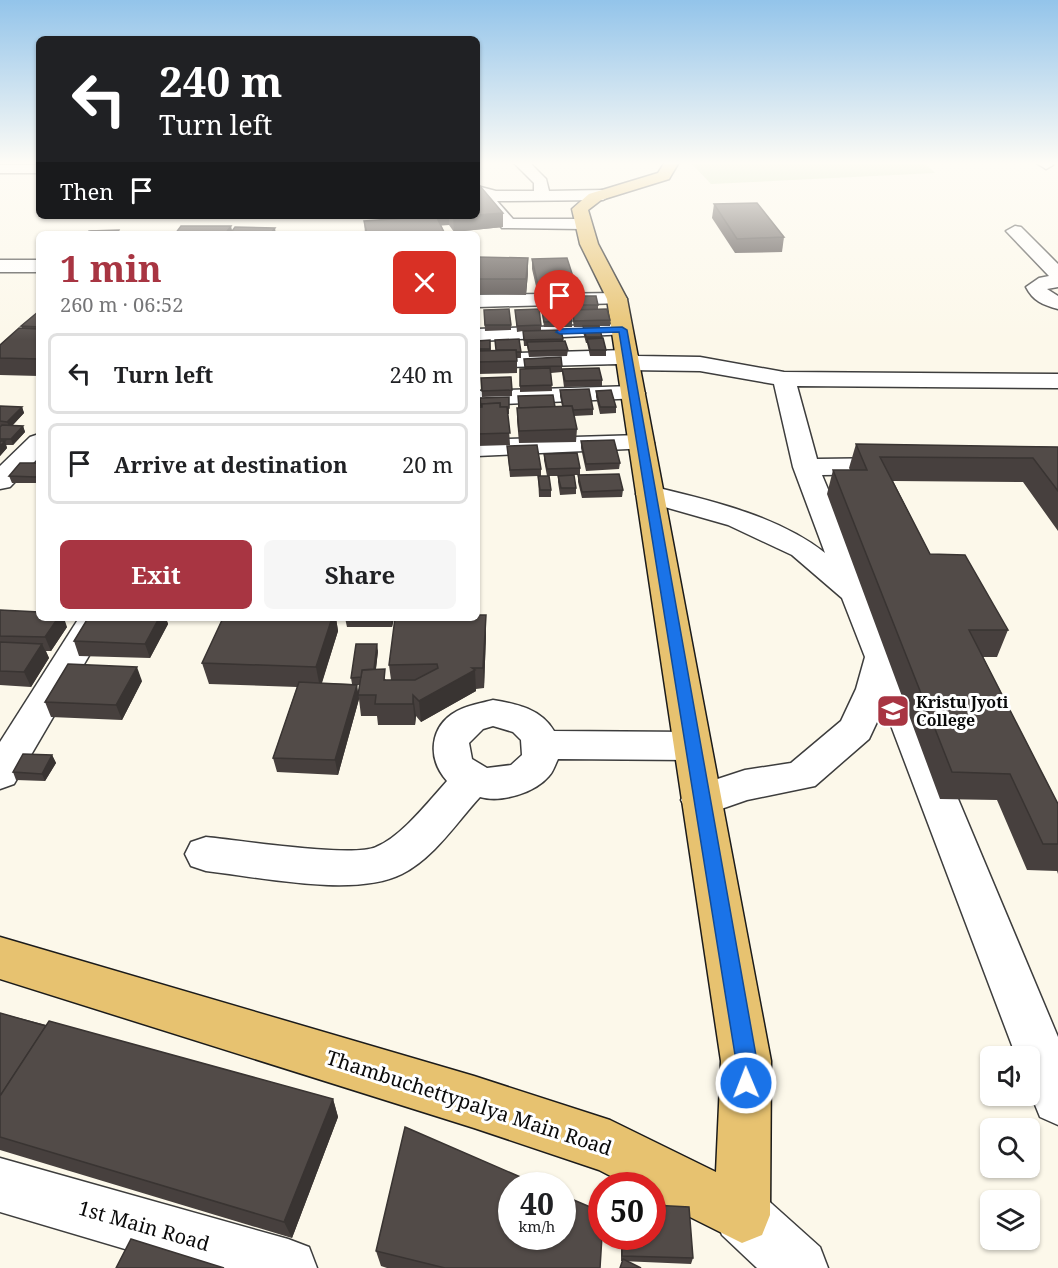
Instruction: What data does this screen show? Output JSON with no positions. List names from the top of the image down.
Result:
{
  "streets": {
    "main road": ["Thambuchettypalya Main Road"],
    "street": ["1st Main Road"]
  },
  "places": {
    "school or university": ["Kristu Jyoti College"]
  },
  "page": {
    "turn": ["240 m", "Turn left"],
    "then": "Then",
    "heading": ["1 min", "260 m · 06:52"],
    "list": [
      {
        "name": "Turn left",
        "value": "240 m"
      },
      {
        "name": "Arrive at destination",
        "value": "20 m"
      }
    ],
    "buttons": ["Exit", "Share"],
    "speed": "40 km/h",
    "limit": "50"
  }
}
